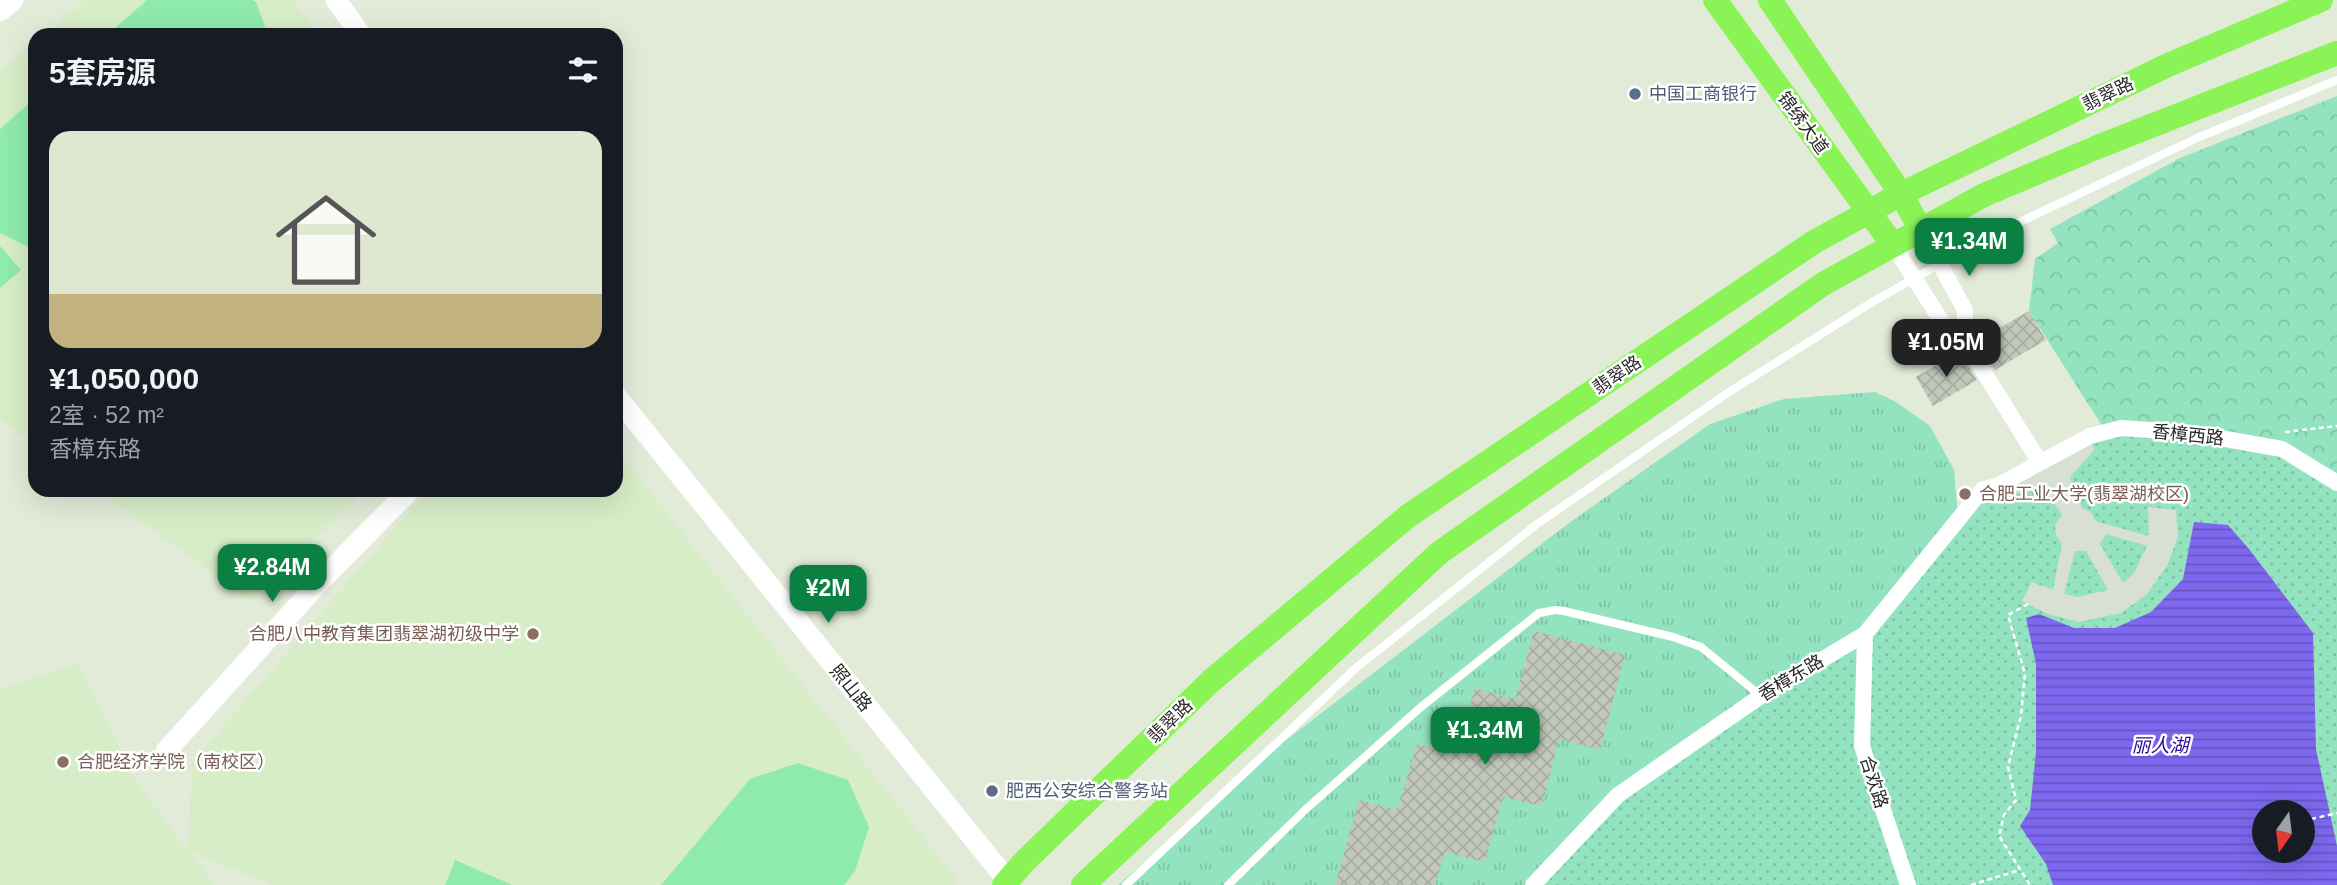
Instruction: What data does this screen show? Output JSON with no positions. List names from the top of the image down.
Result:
{
  "streets": {
    "main road": ["翡翠路", "锦绣大道"],
    "street": [
      "香樟西路",
      "香樟东路",
      "照山路",
      "合欢路"
    ]
  },
  "crossings": [
    ["翡翠路", "锦绣大道"],
    ["翡翠路", "照山路"],
    ["香樟西路", "香樟东路"],
    ["香樟东路", "合欢路"]
  ],
  "water": ["丽人湖"],
  "places": [
    "中国工商银行",
    "合肥工业大学(翡翠湖校区)",
    "合肥八中教育集团翡翠湖初级中学",
    "合肥经济学院（南校区）",
    "肥西公安综合警务站"
  ],
  "north": "bottom",
  "page": {
    "heading": "5套房源",
    "list": [
      {
        "name": "¥1,050,000",
        "note": "2室 · 52 m² · 香樟东路"
      }
    ],
    "price": [
      "¥1.34M",
      "¥1.05M",
      "¥2.84M",
      "¥2M",
      "¥1.34M"
    ]
  }
}
